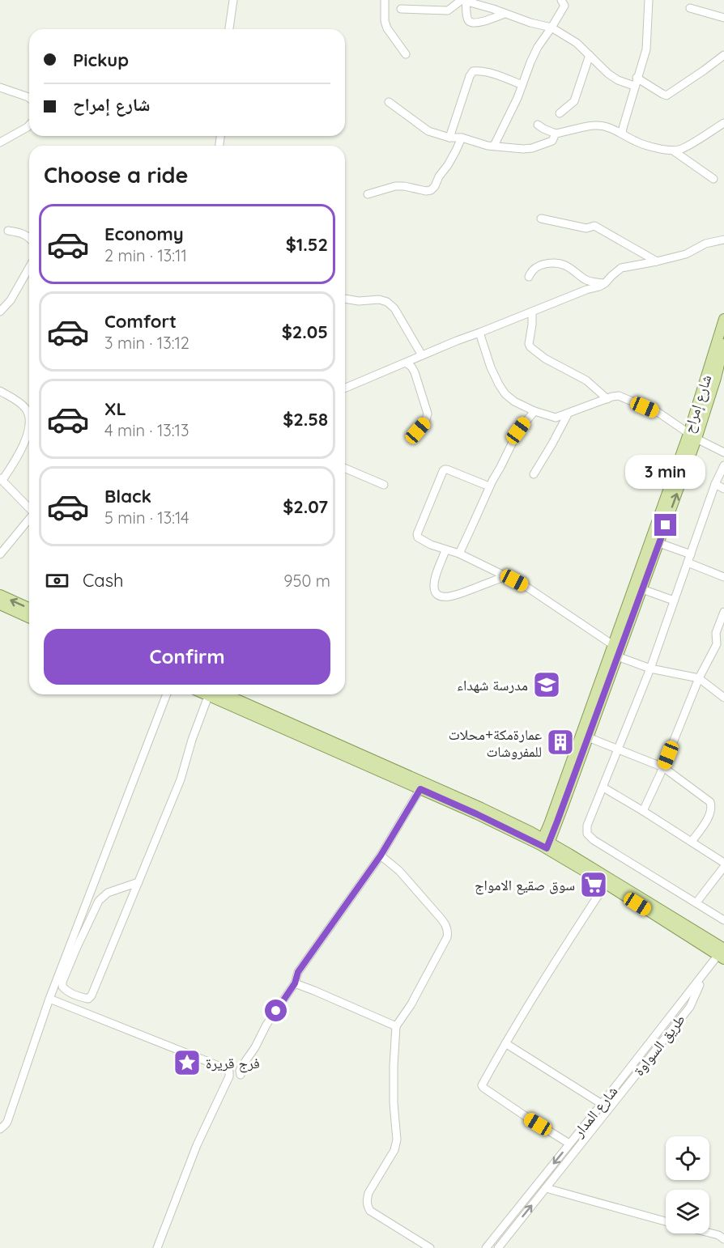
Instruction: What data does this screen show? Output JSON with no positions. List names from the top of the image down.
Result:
{
  "streets": {
    "main road": ["شارع إمراح"],
    "street": ["طريق السواوة", "شارع المدار"]
  },
  "crossings": [
    ["طريق السواوة", "شارع المدار"]
  ],
  "one_way": ["شارع المدار"],
  "places": {
    "school or university": ["مدرسة شهداء"],
    "building": ["عمارةمكة+محلات للمفروشات"],
    "supermarket": ["سوق صقيع الامواج"],
    "place": ["فرج قريرة"]
  },
  "page": {
    "banner": ["Pickup", "شارع إمراح"],
    "heading": "Choose a ride",
    "list": [
      {
        "name": "Economy",
        "note": "2 min · 13:11",
        "value": "$1.52"
      },
      {
        "name": "Comfort",
        "note": "3 min · 13:12",
        "value": "$2.05"
      },
      {
        "name": "XL",
        "note": "4 min · 13:13",
        "value": "$2.58"
      },
      {
        "name": "Black",
        "note": "5 min · 13:14",
        "value": "$2.07"
      }
    ],
    "bubble": "3 min",
    "pay": ["Cash", "950 m"],
    "buttons": "Confirm"
  }
}
